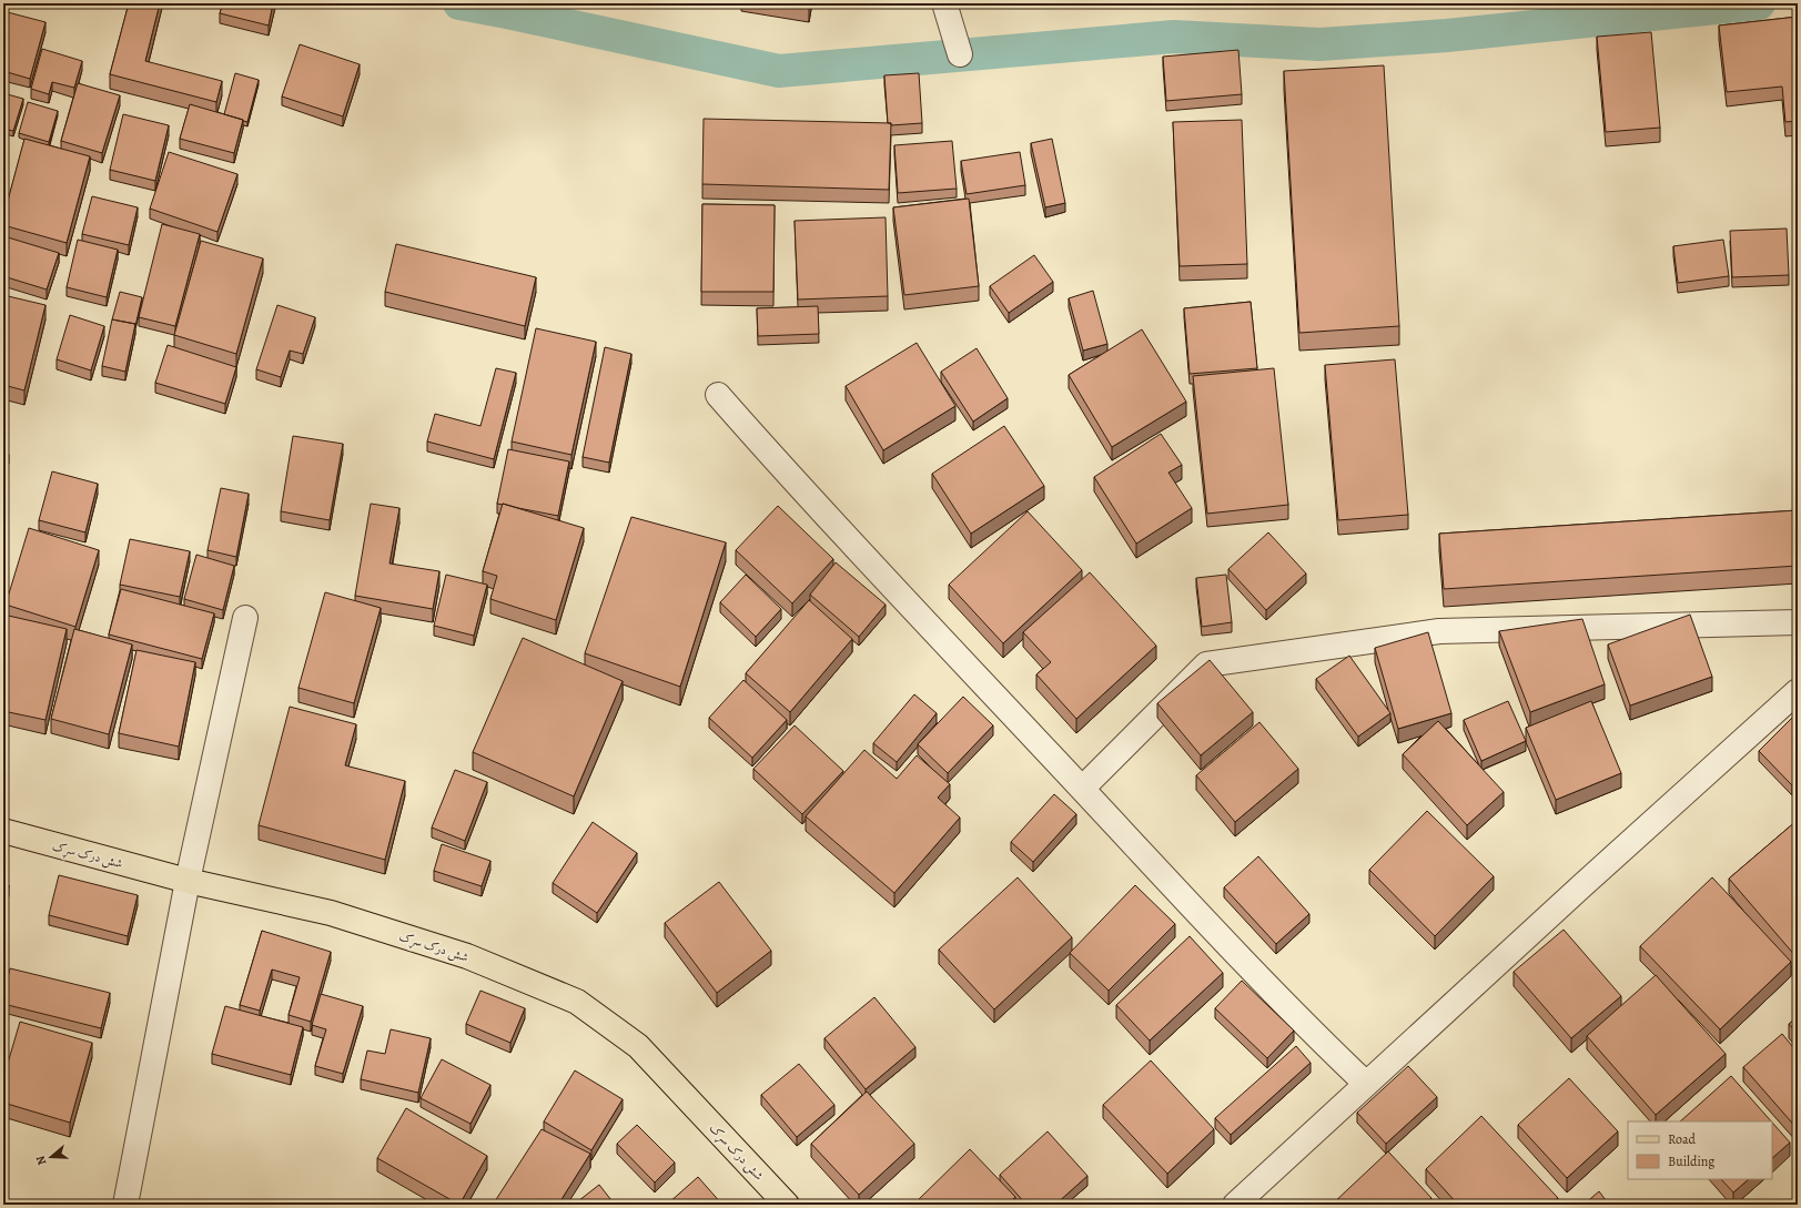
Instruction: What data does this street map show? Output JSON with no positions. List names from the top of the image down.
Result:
{
  "streets": {
    "main road": ["شش درک سړک"]
  },
  "legend": ["Road", "Building"],
  "north": "left"
}
